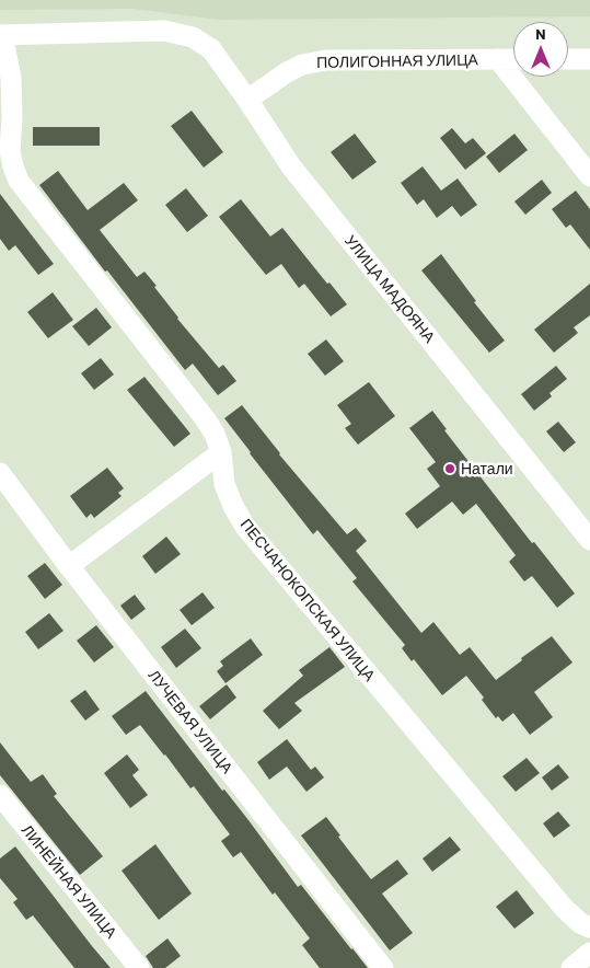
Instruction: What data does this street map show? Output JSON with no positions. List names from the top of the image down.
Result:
{
  "streets": {
    "street": [
      "ПОЛИГОННАЯ УЛИЦА",
      "УЛИЦА МАДОЯНА",
      "ПЕСЧАНОКОПСКАЯ УЛИЦА",
      "ЛУЧЕВАЯ УЛИЦА",
      "ЛИНЕЙНАЯ УЛИЦА"
    ]
  },
  "crossings": [
    ["ПОЛИГОННАЯ УЛИЦА", "УЛИЦА МАДОЯНА"],
    ["УЛИЦА МАДОЯНА", "ПЕСЧАНОКОПСКАЯ УЛИЦА"]
  ],
  "places": ["Натали"],
  "north": "top"
}
